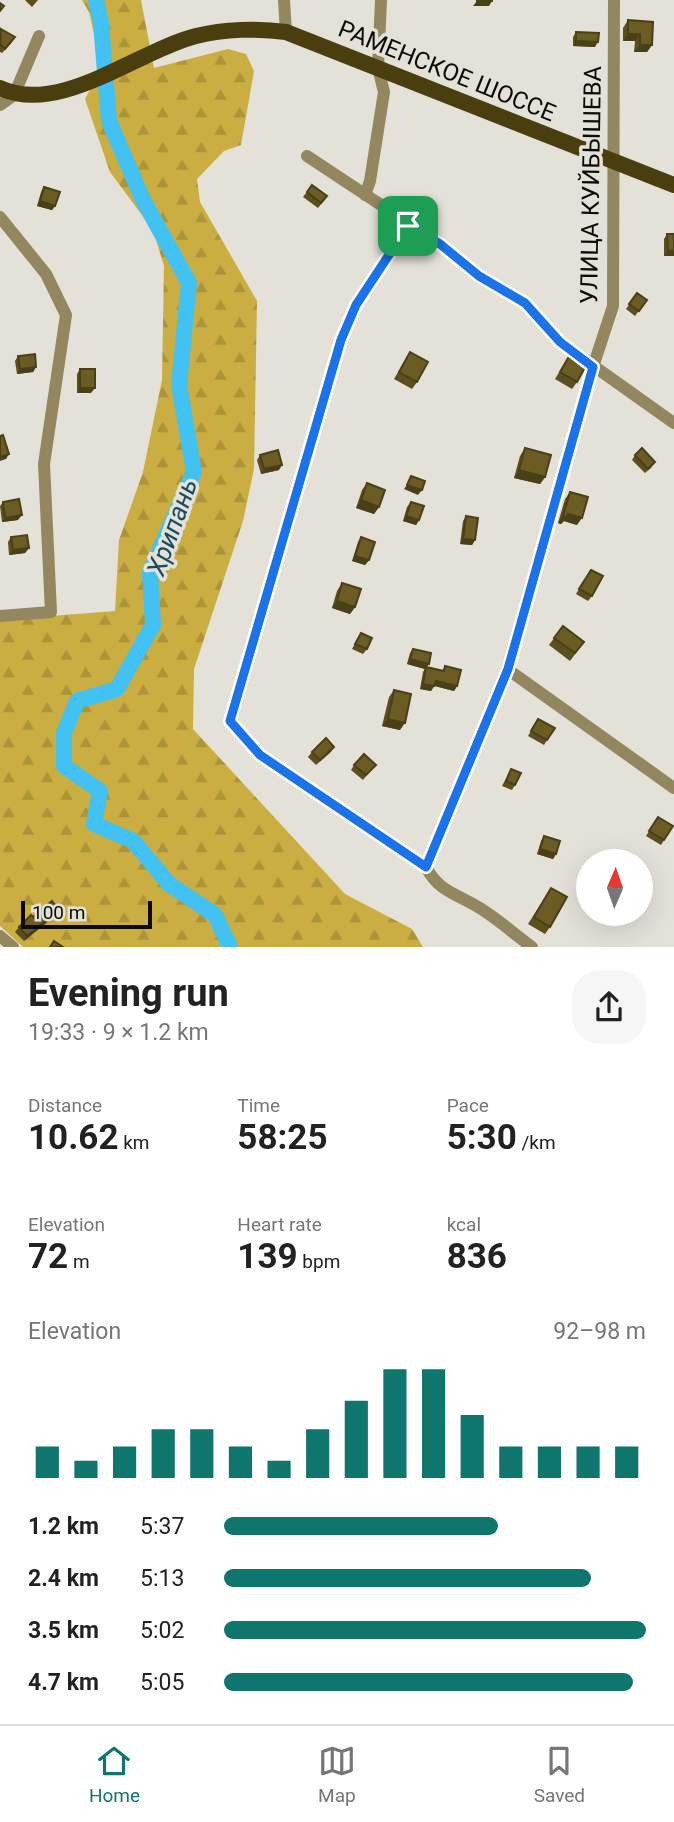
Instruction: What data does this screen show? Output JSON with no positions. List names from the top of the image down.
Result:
{
  "streets": {
    "main road": ["РАМЕНСКОЕ ШОССЕ"],
    "street": ["УЛИЦА КУЙБЫШЕВА"]
  },
  "crossings": [
    ["РАМЕНСКОЕ ШОССЕ", "УЛИЦА КУЙБЫШЕВА"]
  ],
  "water": ["Хрипань"],
  "scale_bar": "100 m",
  "north": "top",
  "page": {
    "scale": "100 m",
    "heading": ["Evening run", "19:33 · 9 × 1.2 km"],
    "stats": [
      ["Distance", "10.62 km"],
      ["Time", "58:25"],
      ["Pace", "5:30 /km"],
      ["Elevation", "72 m"],
      ["Heart rate", "139 bpm"],
      ["kcal", "836"]
    ],
    "chart": ["Elevation", "92–98 m"],
    "list": [
      {
        "name": "1.2 km",
        "note": "5:37"
      },
      {
        "name": "2.4 km",
        "note": "5:13"
      },
      {
        "name": "3.5 km",
        "note": "5:02"
      },
      {
        "name": "4.7 km",
        "note": "5:05"
      }
    ],
    "tabs": ["Home", "Map", "Saved"]
  }
}
